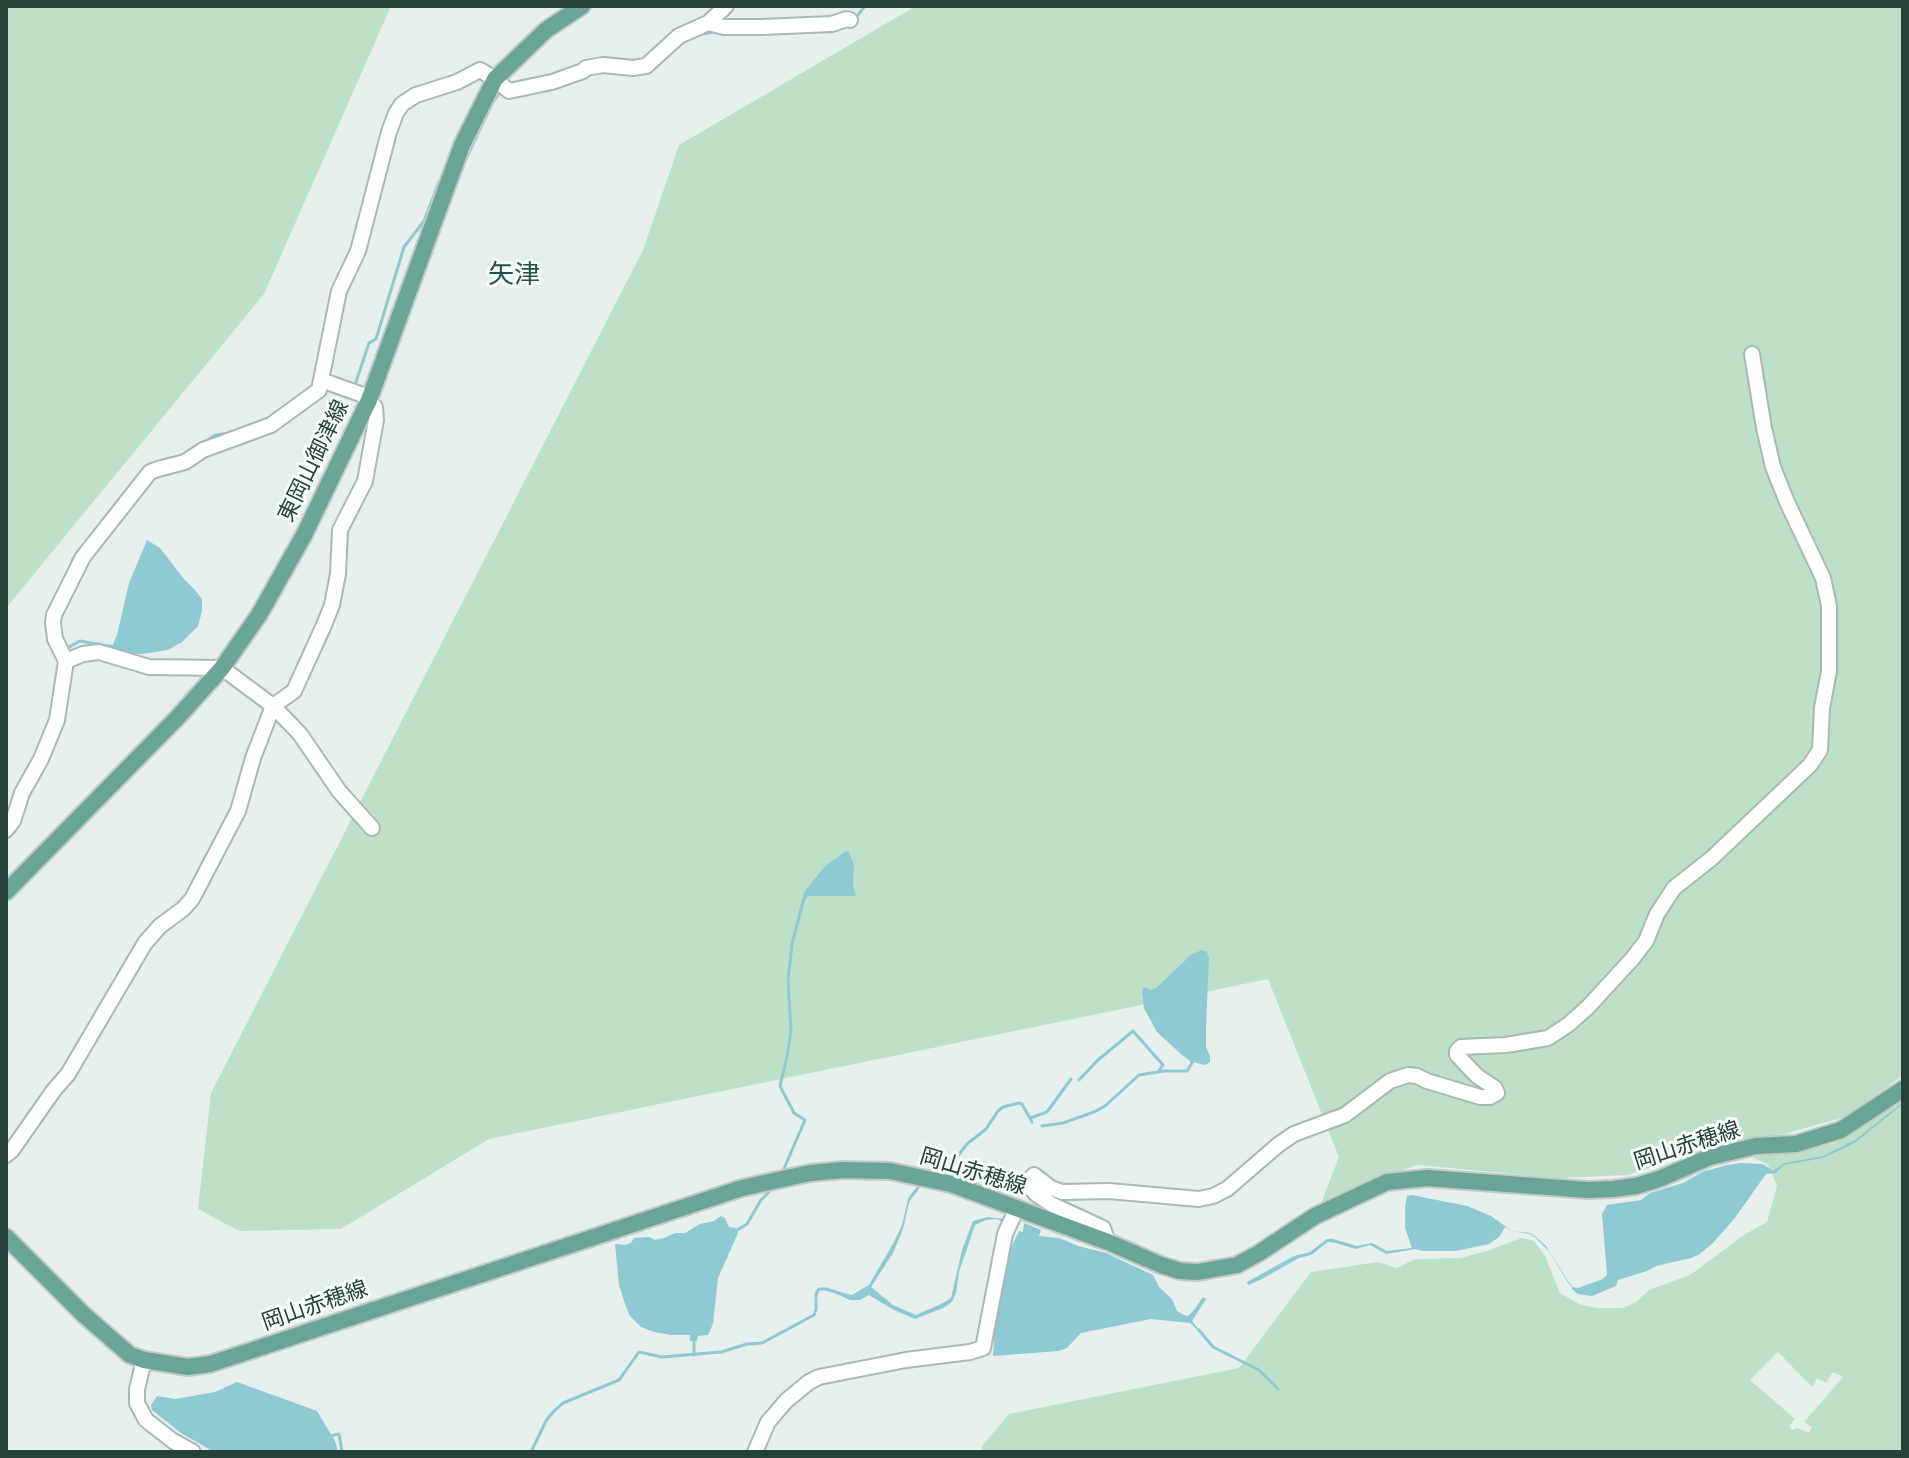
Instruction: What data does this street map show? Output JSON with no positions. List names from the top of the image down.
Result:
{
  "streets": {
    "main road": ["東岡山御津線", "岡山赤穂線"]
  },
  "districts": ["矢津"]
}
